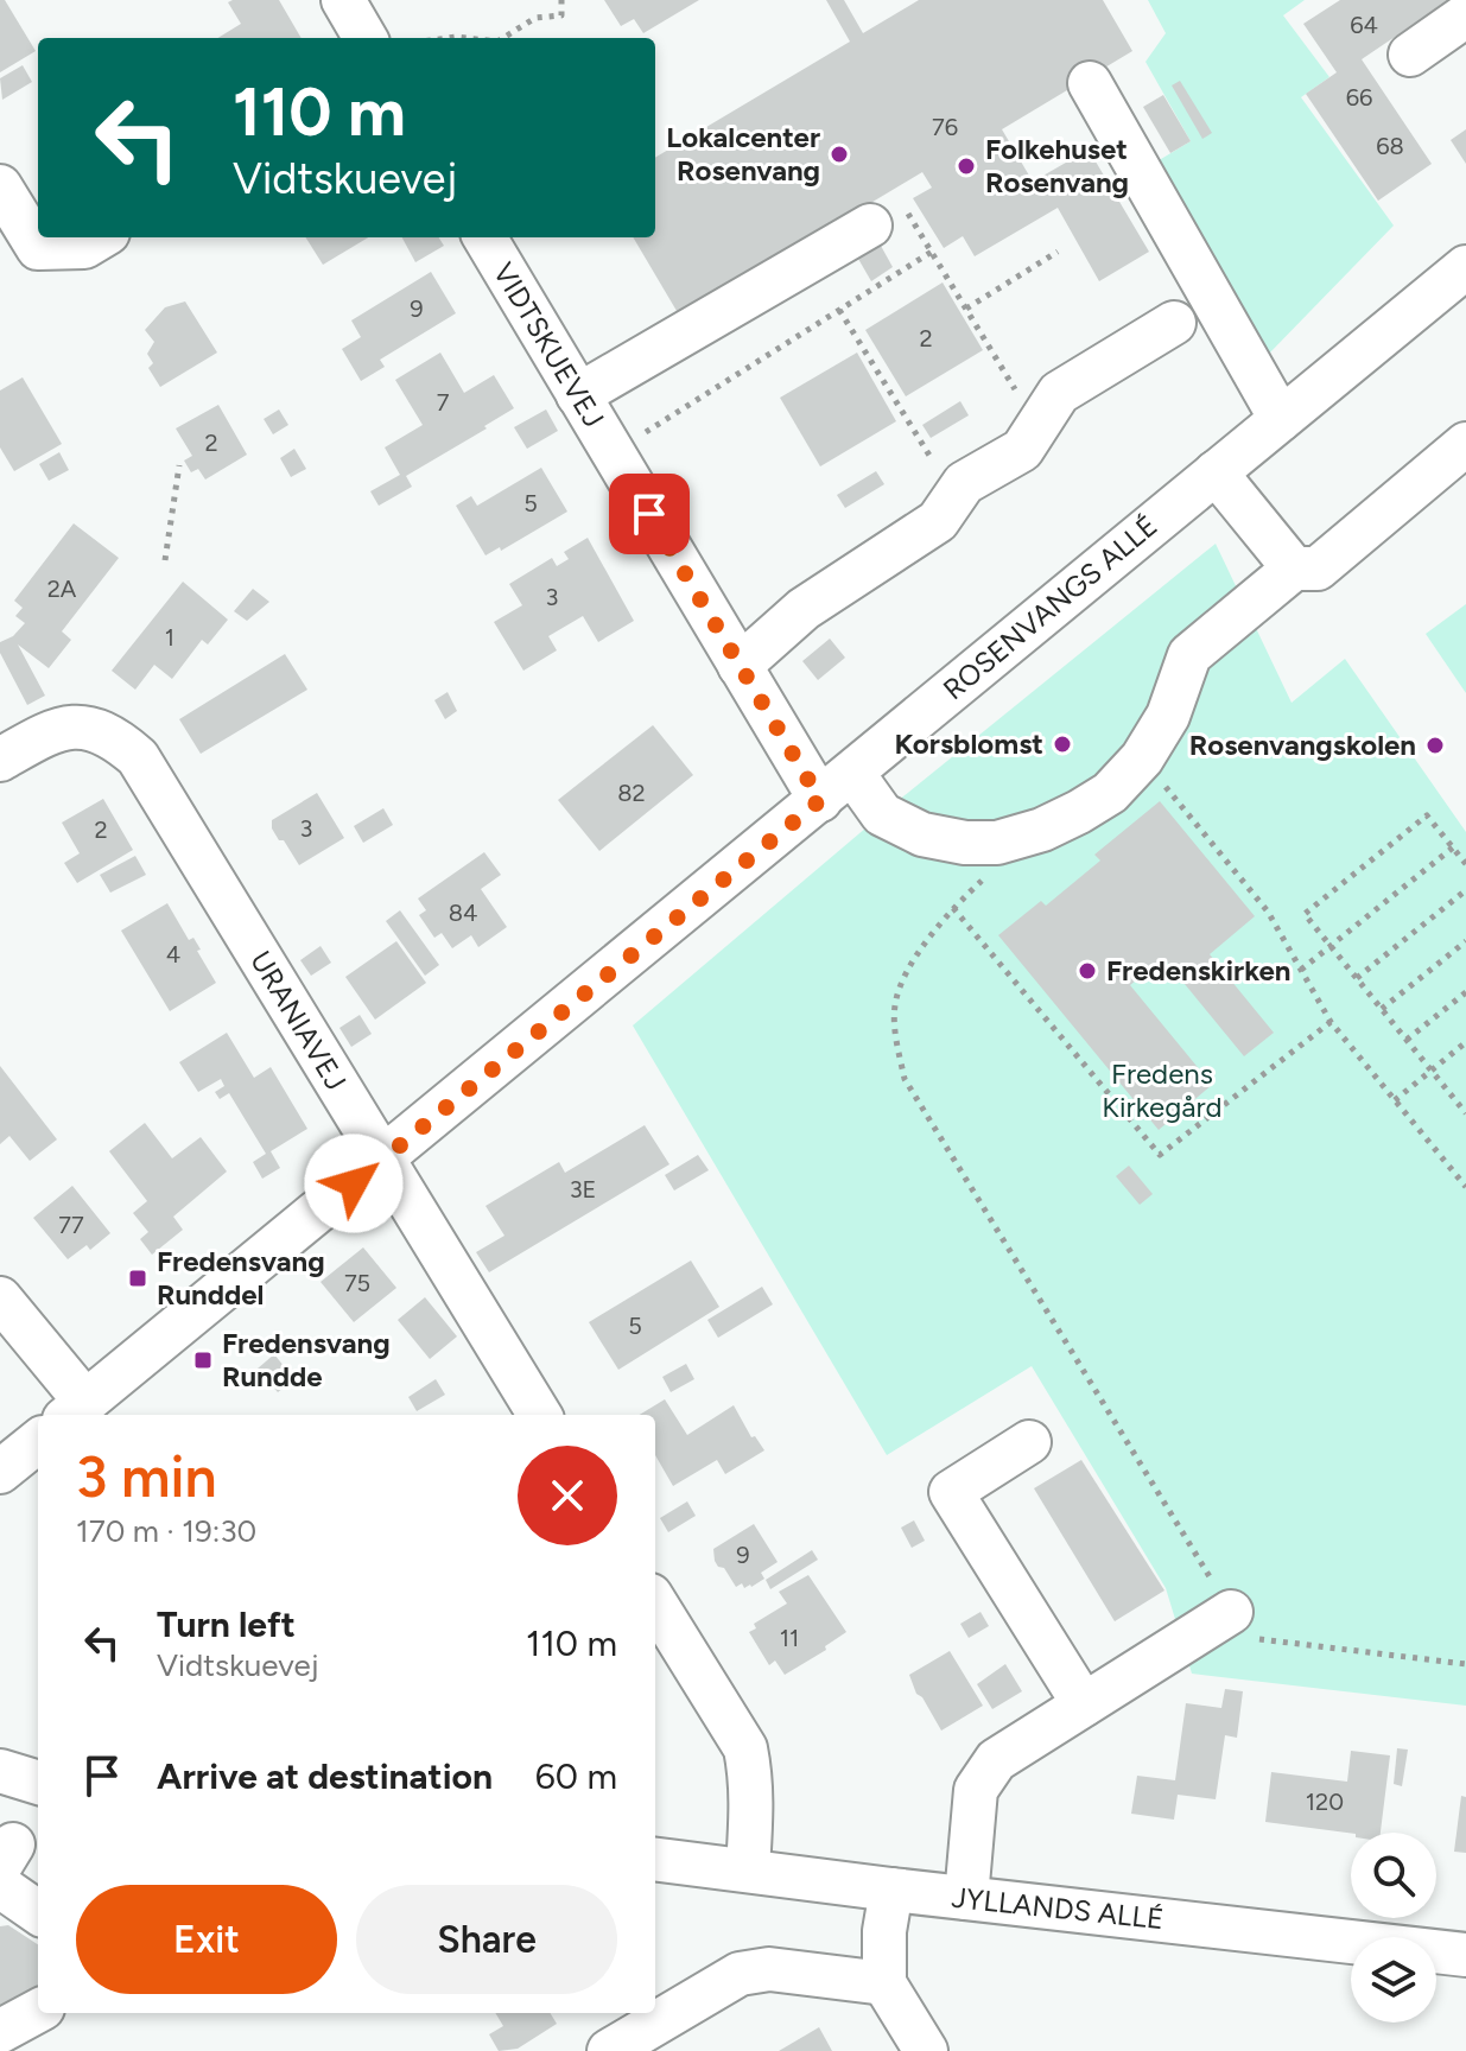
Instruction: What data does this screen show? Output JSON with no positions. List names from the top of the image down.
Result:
{
  "streets": {
    "street": [
      "VIDTSKUEVEJ",
      "ROSENVANGS ALLÉ",
      "URANIAVEJ",
      "JYLLANDS ALLÉ"
    ]
  },
  "crossings": [
    ["VIDTSKUEVEJ", "ROSENVANGS ALLÉ"],
    ["ROSENVANGS ALLÉ", "URANIAVEJ"]
  ],
  "parks": ["Fredens Kirkegård"],
  "places": {
    "other": [
      "Lokalcenter Rosenvang",
      "Folkehuset Rosenvang",
      "Korsblomst",
      "Rosenvangskolen",
      "Fredenskirken"
    ],
    "transit": ["Fredensvang Runddel", "Fredensvang Rundde"]
  },
  "house_numbers": [
    "64",
    "66",
    "76",
    "68",
    "9",
    "2",
    "7",
    "2",
    "5",
    "2A",
    "3",
    "1",
    "82",
    "3",
    "2",
    "84",
    "4",
    "3E",
    "77",
    "75",
    "5",
    "9",
    "11",
    "120"
  ],
  "page": {
    "turn": ["110 m", "Vidtskuevej"],
    "heading": ["3 min", "170 m · 19:30"],
    "list": [
      {
        "name": "Turn left",
        "note": "Vidtskuevej",
        "value": "110 m"
      },
      {
        "name": "Arrive at destination",
        "value": "60 m"
      }
    ],
    "buttons": ["Exit", "Share"]
  }
}
